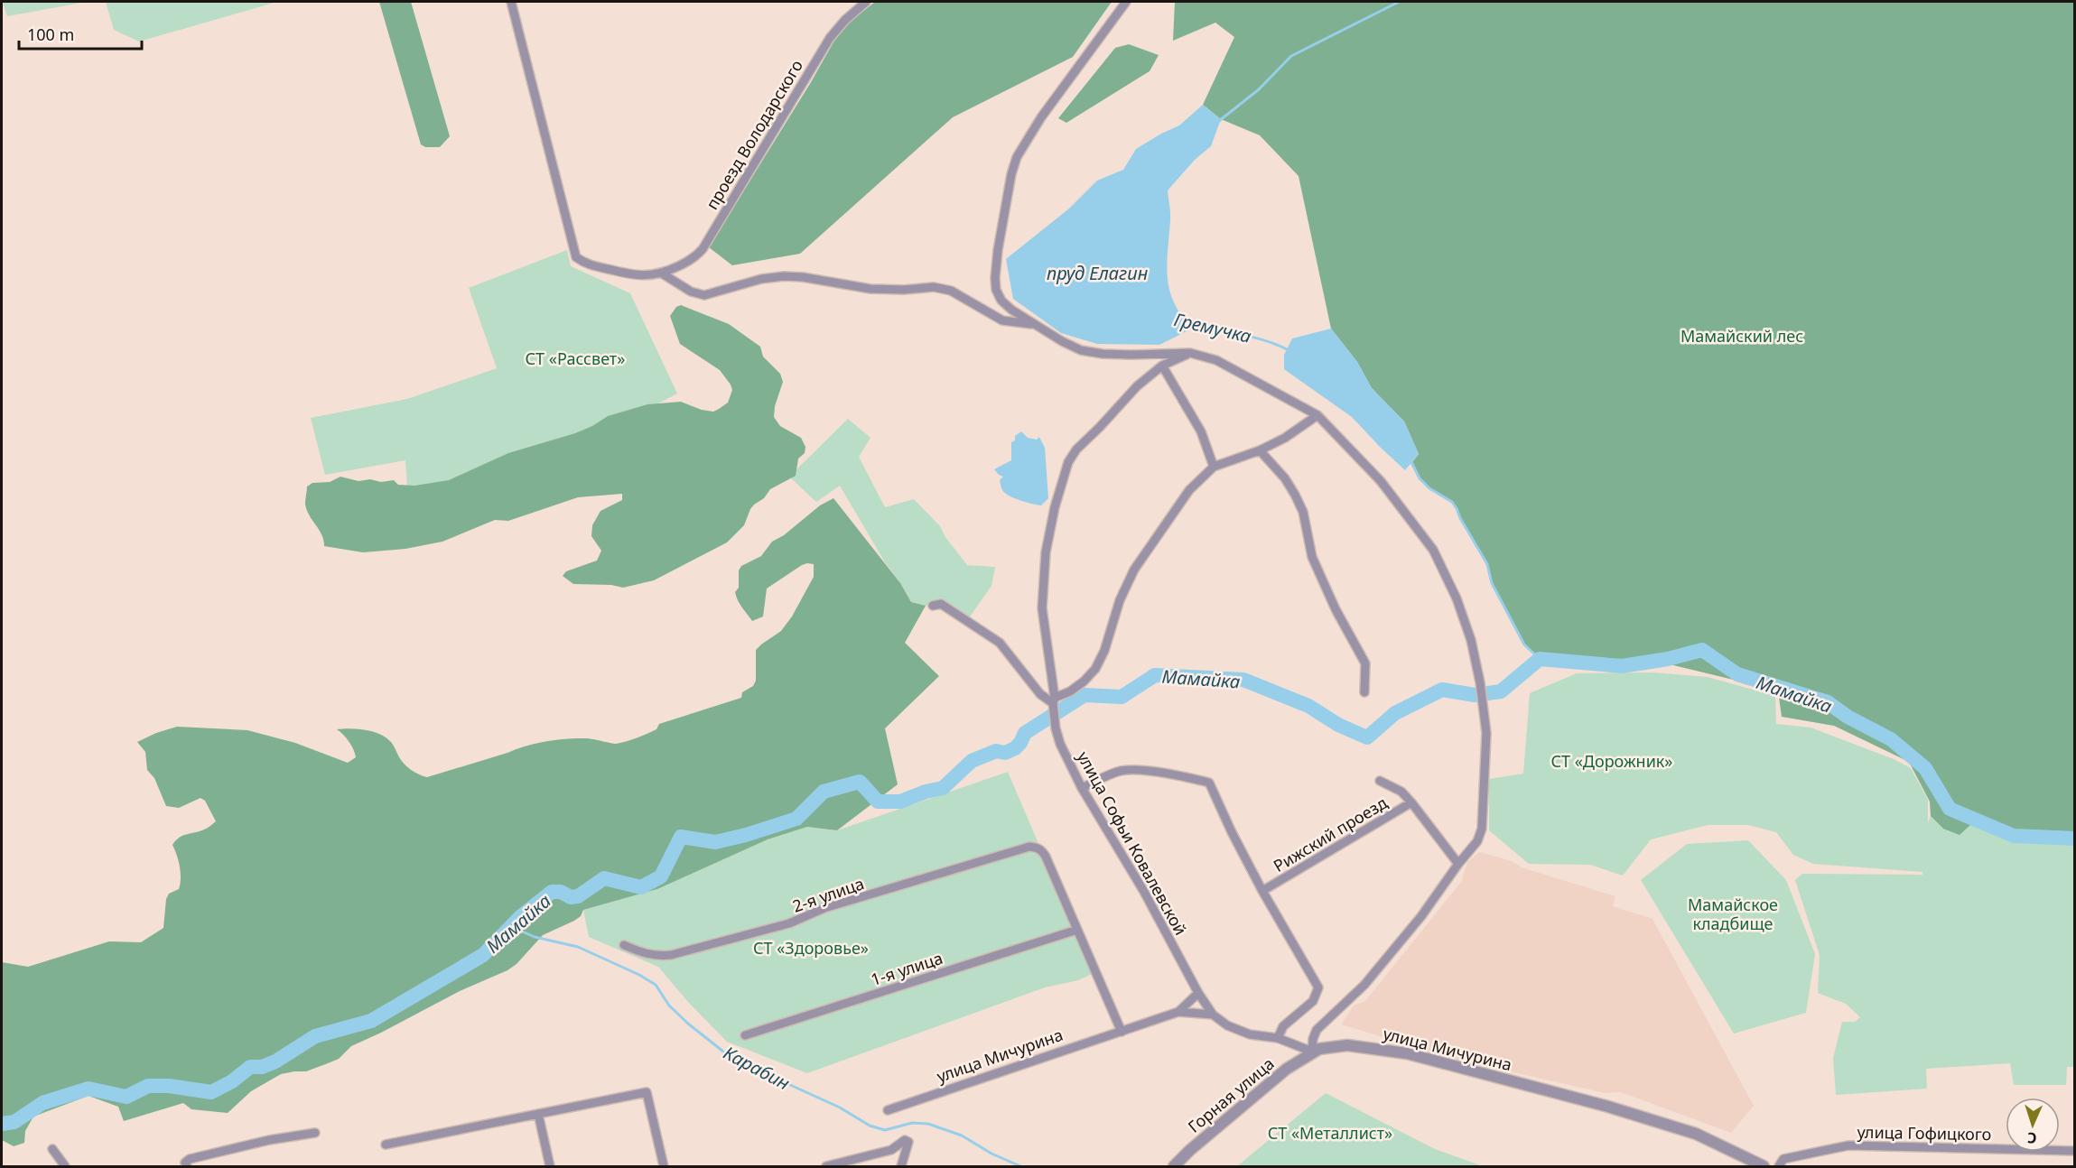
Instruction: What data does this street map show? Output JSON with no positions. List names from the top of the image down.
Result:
{
  "streets": {
    "street": [
      "проезд Володарского",
      "Рижский проезд",
      "улица Софьи Ковалевской",
      "2-я улица",
      "1-я улица",
      "улица Мичурина",
      "Горная улица",
      "улица Гофицкого"
    ]
  },
  "crossings": [
    ["Рижский проезд", "улица Софьи Ковалевской"],
    ["Рижский проезд", "улица Мичурина"],
    ["улица Софьи Ковалевской", "улица Мичурина"],
    ["2-я улица", "1-я улица"],
    ["улица Мичурина", "Горная улица"]
  ],
  "water": [
    "пруд Елагин",
    "Гремучка",
    "Мамайка",
    "Карабин"
  ],
  "parks": [
    "Мамайский лес",
    "СТ «Рассвет»",
    "СТ «Дорожник»",
    "Мамайское кладбище",
    "СТ «Здоровье»",
    "СТ «Металлист»"
  ],
  "scale_bar": "100 m",
  "north": "bottom"
}
